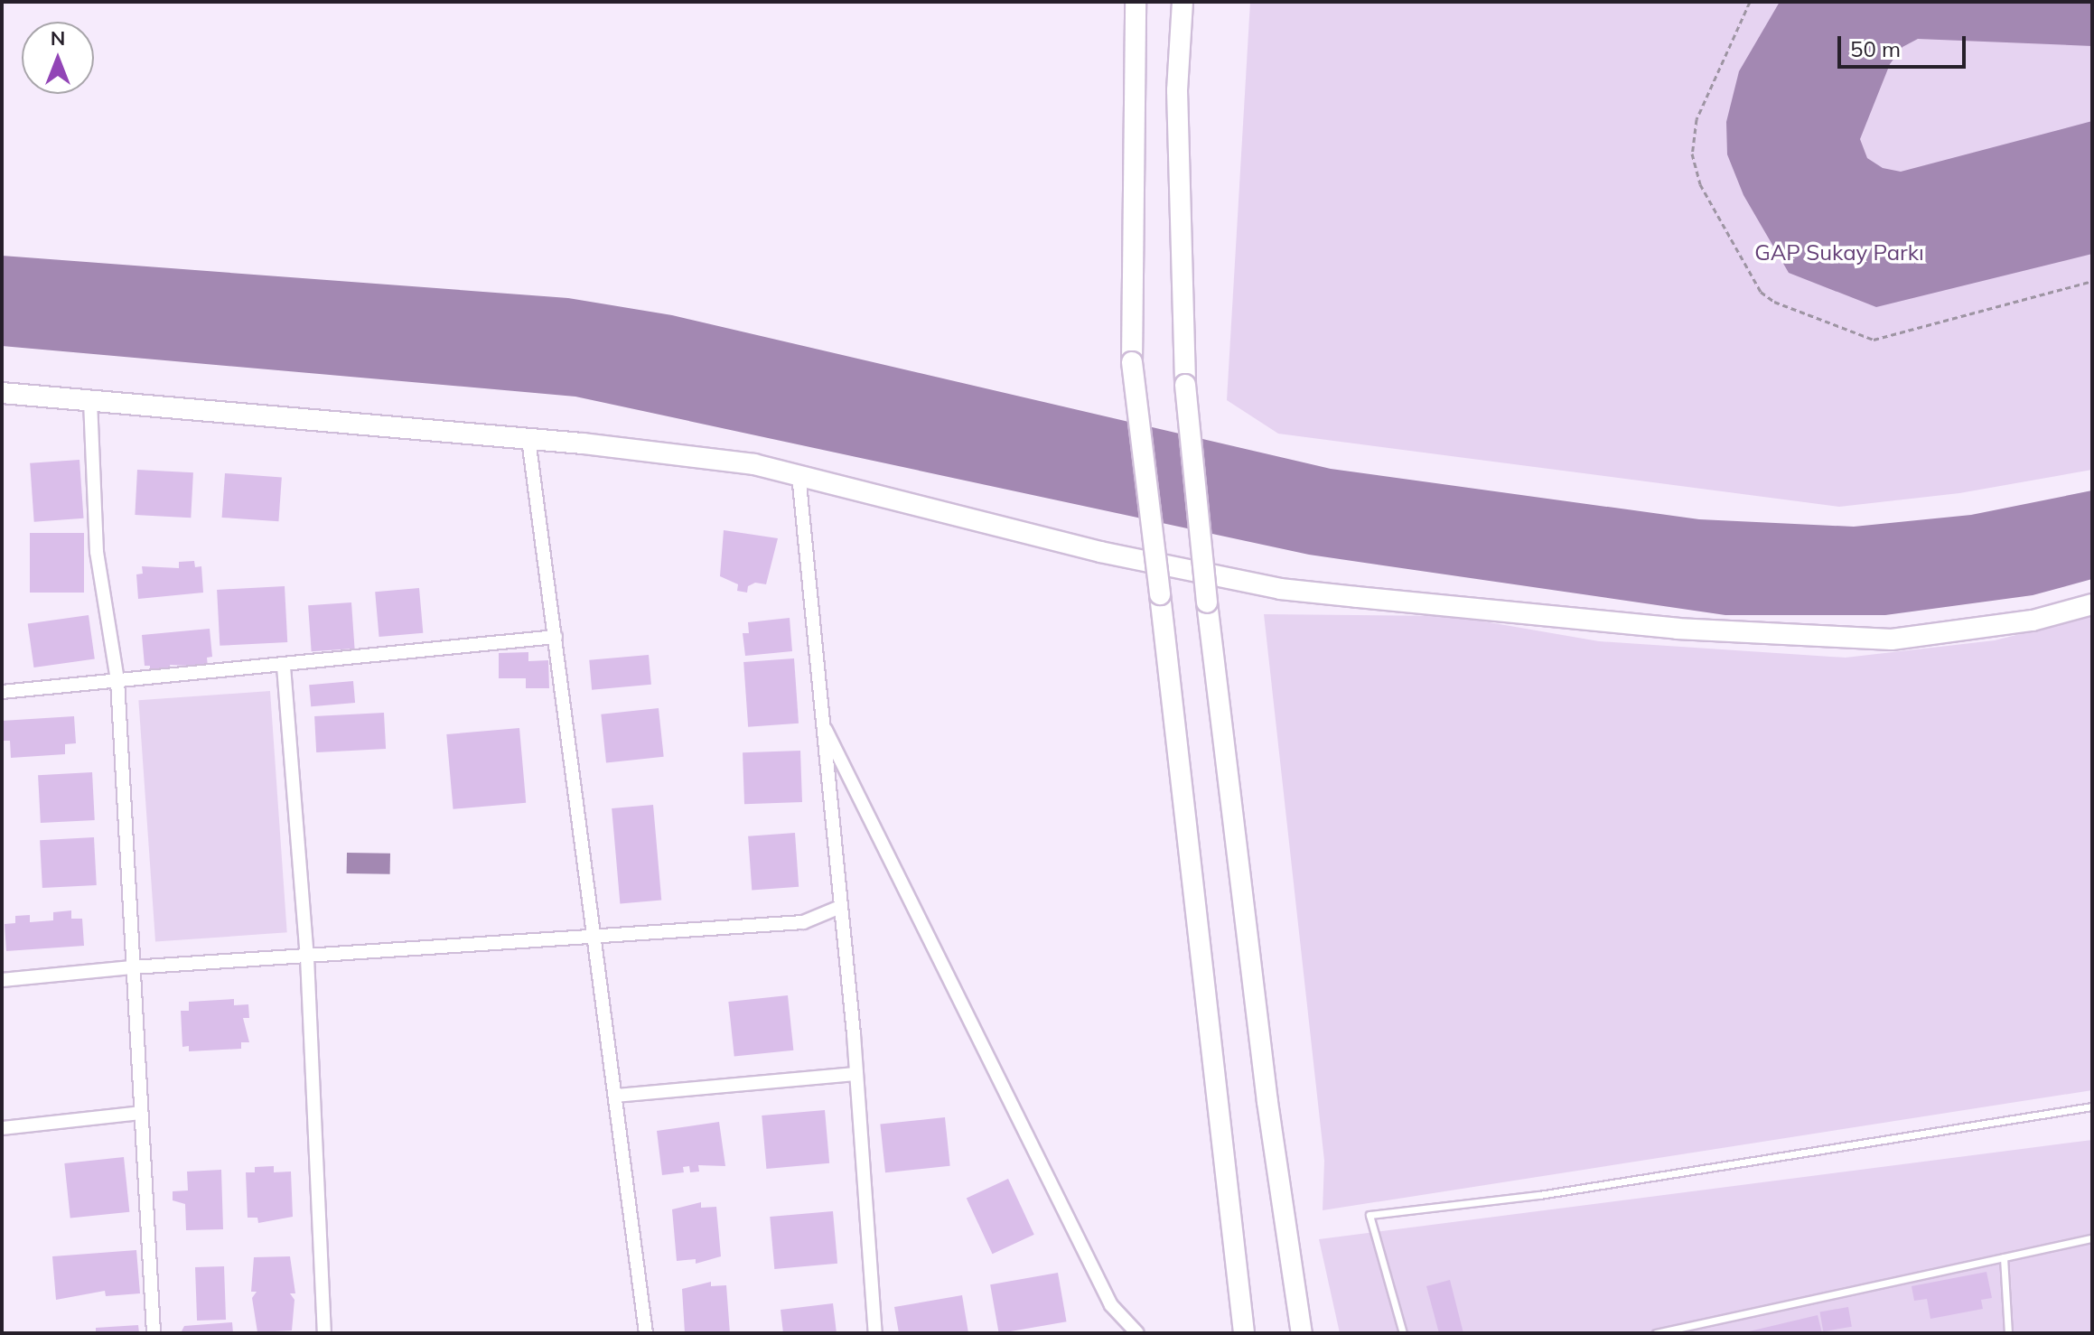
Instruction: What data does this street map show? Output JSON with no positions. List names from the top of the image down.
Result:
{
  "parks": ["GAP Sukay Parkı"],
  "scale_bar": "50 m",
  "north": "top"
}
